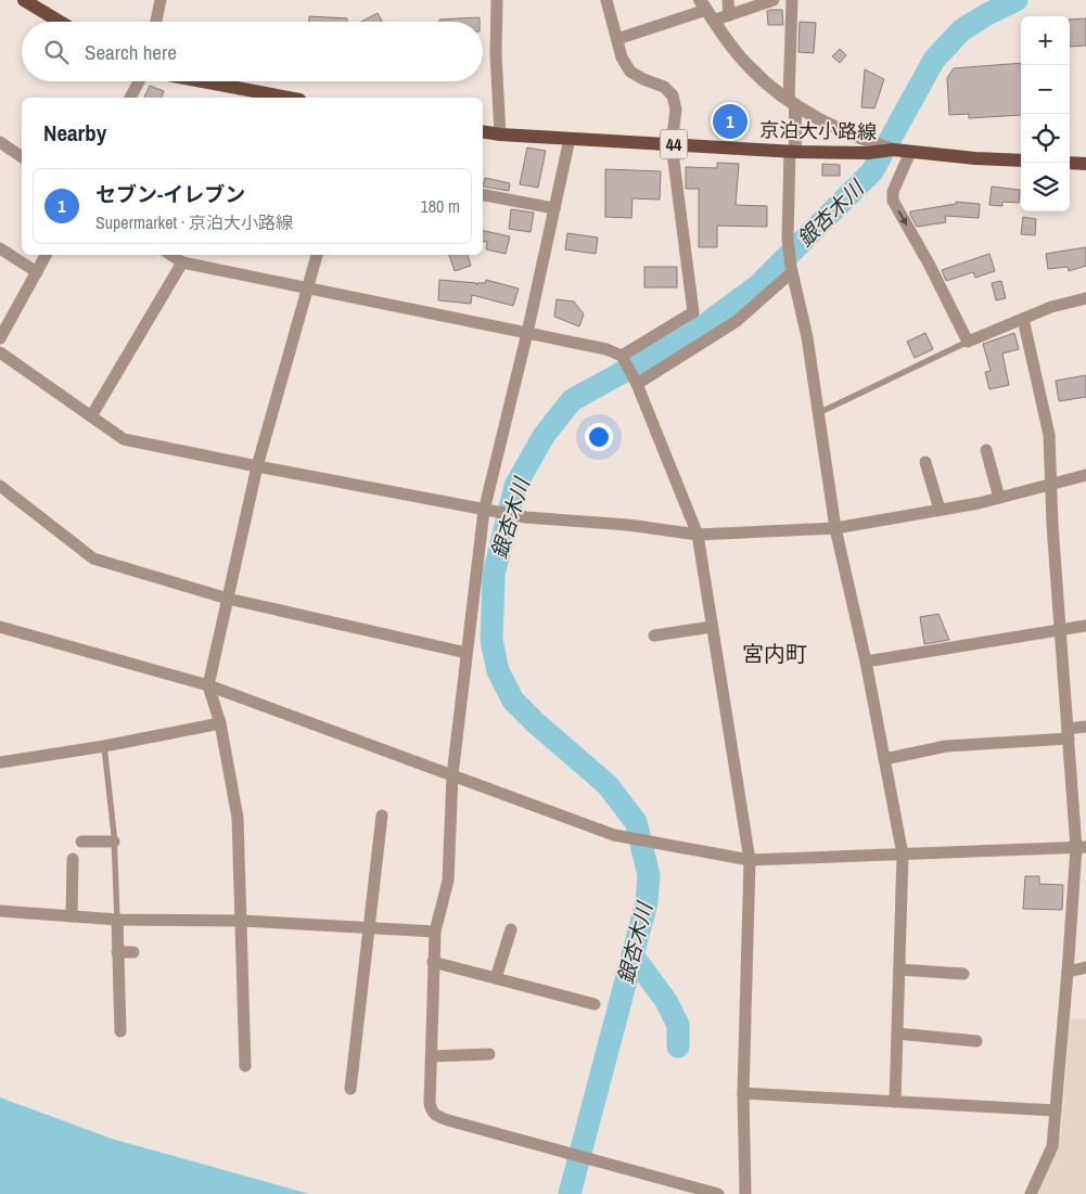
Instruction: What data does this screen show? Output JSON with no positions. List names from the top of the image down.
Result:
{
  "streets": {
    "main road": ["京泊大小路線", "44"]
  },
  "districts": ["宮内町"],
  "water": ["銀杏木川"],
  "page": {
    "map_buttons": ["+", "−"],
    "search": "Search here",
    "heading": "Nearby",
    "pins": "1",
    "list": [
      {
        "mark": "1",
        "name": "セブン-イレブン",
        "note": "Supermarket · 京泊大小路線",
        "value": "180 m"
      }
    ]
  }
}
